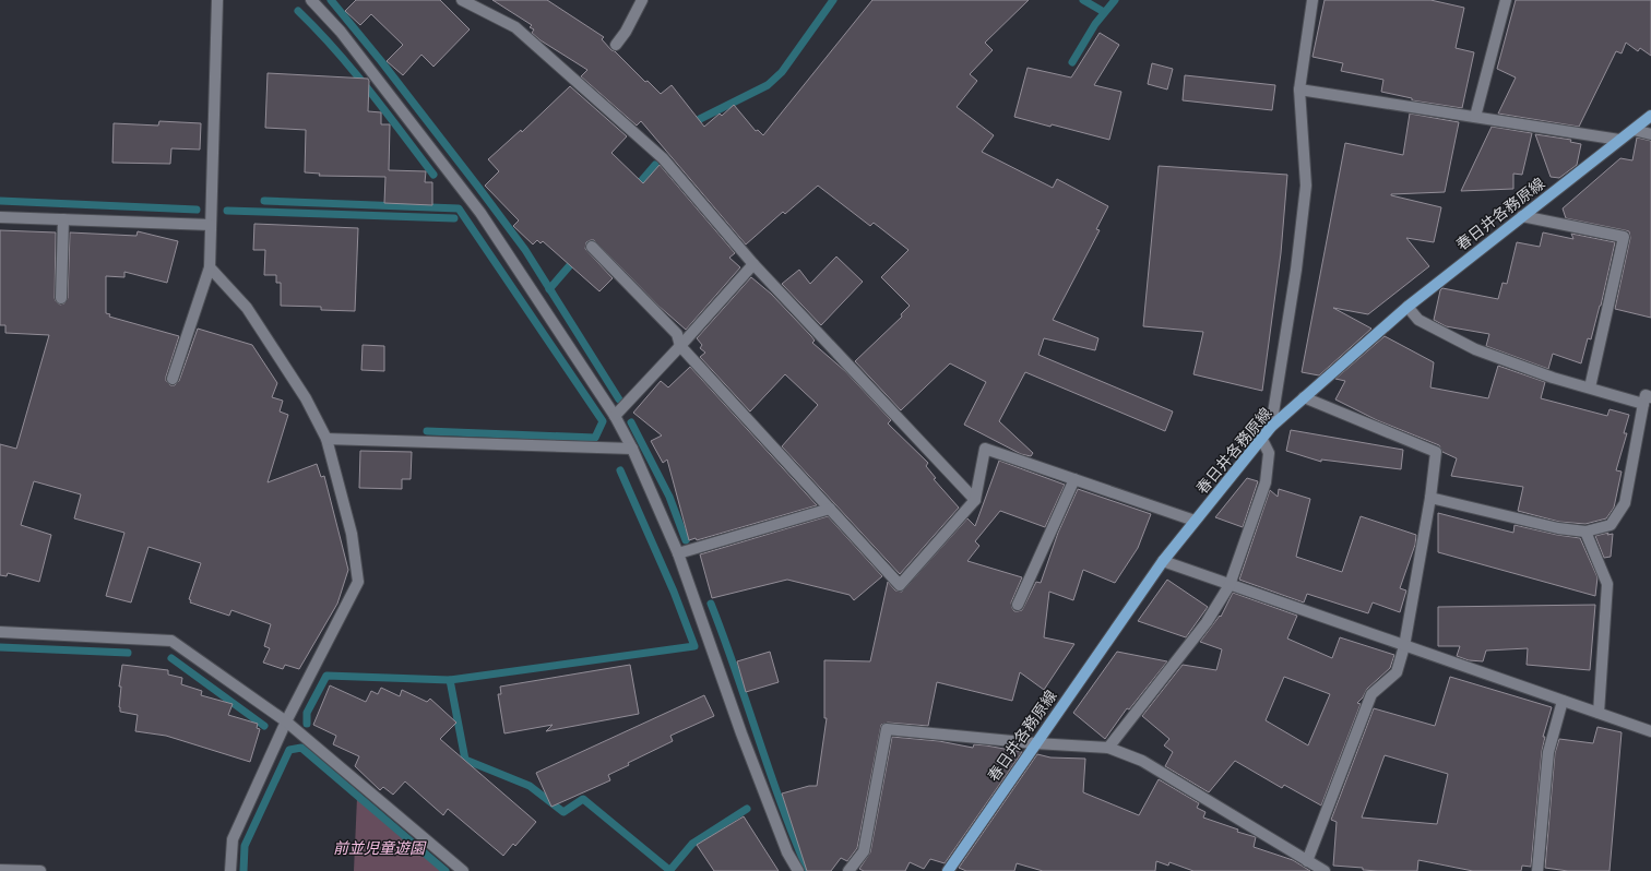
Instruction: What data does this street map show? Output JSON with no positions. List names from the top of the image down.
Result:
{
  "streets": {
    "main road": ["春日井各務原線"]
  },
  "parks": ["前並児童遊園"]
}
